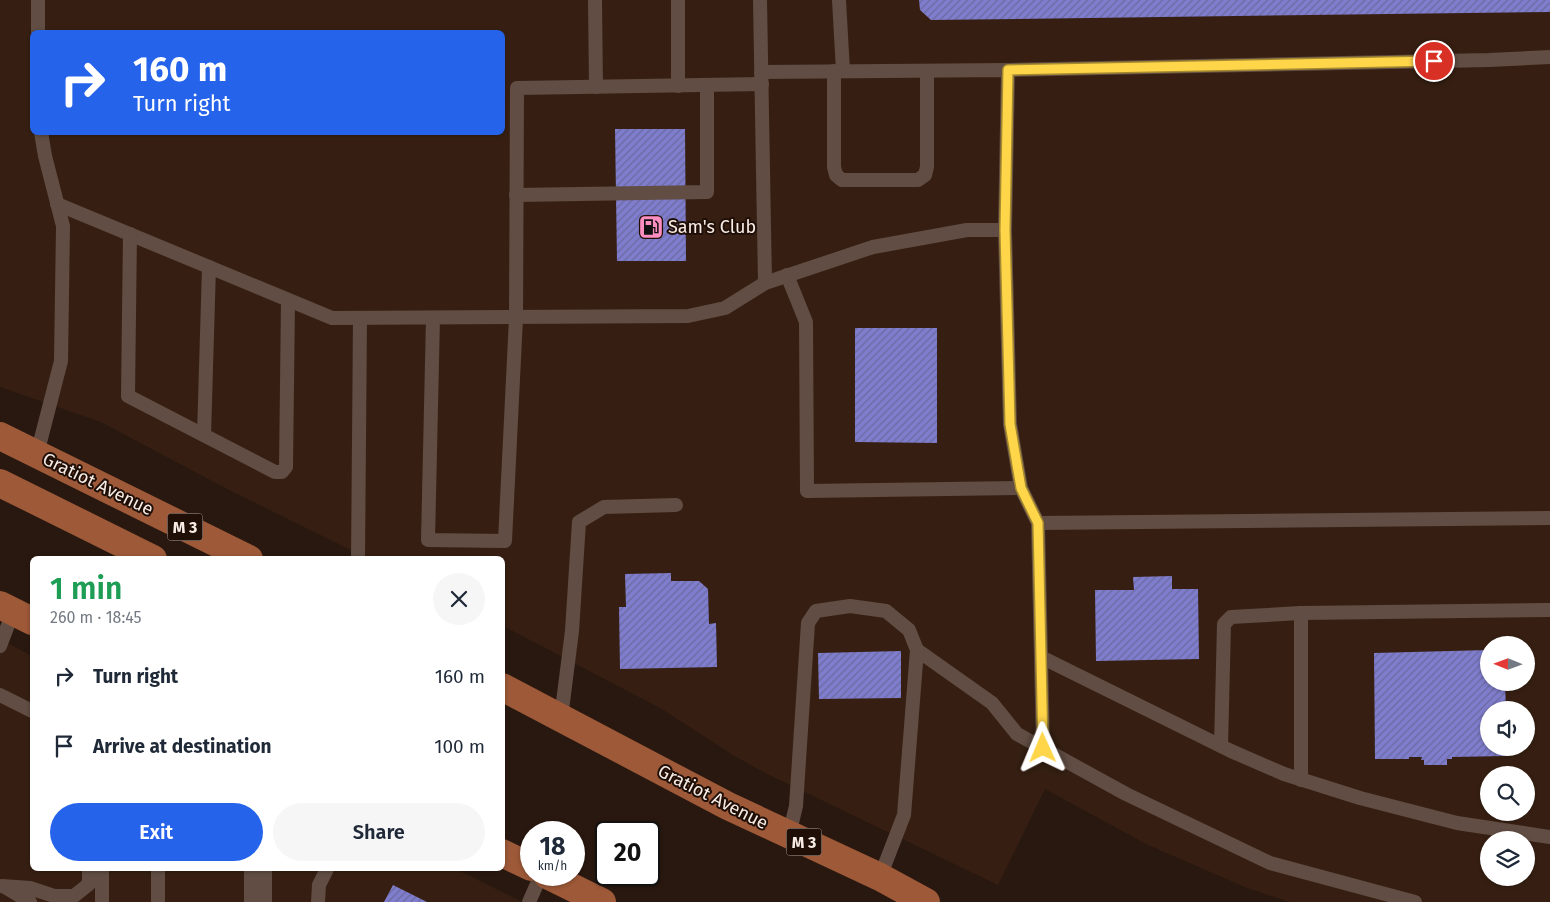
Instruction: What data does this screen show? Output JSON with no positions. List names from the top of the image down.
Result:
{
  "streets": {
    "main road": ["Gratiot Avenue", "M 3"]
  },
  "places": {
    "fuel station": ["Sam's Club"]
  },
  "north": "left",
  "page": {
    "turn": ["160 m", "Turn right"],
    "heading": ["1 min", "260 m · 18:45"],
    "list": [
      {
        "name": "Turn right",
        "value": "160 m"
      },
      {
        "name": "Arrive at destination",
        "value": "100 m"
      }
    ],
    "buttons": ["Exit", "Share"],
    "speed": "18 km/h",
    "limit": "20"
  }
}
